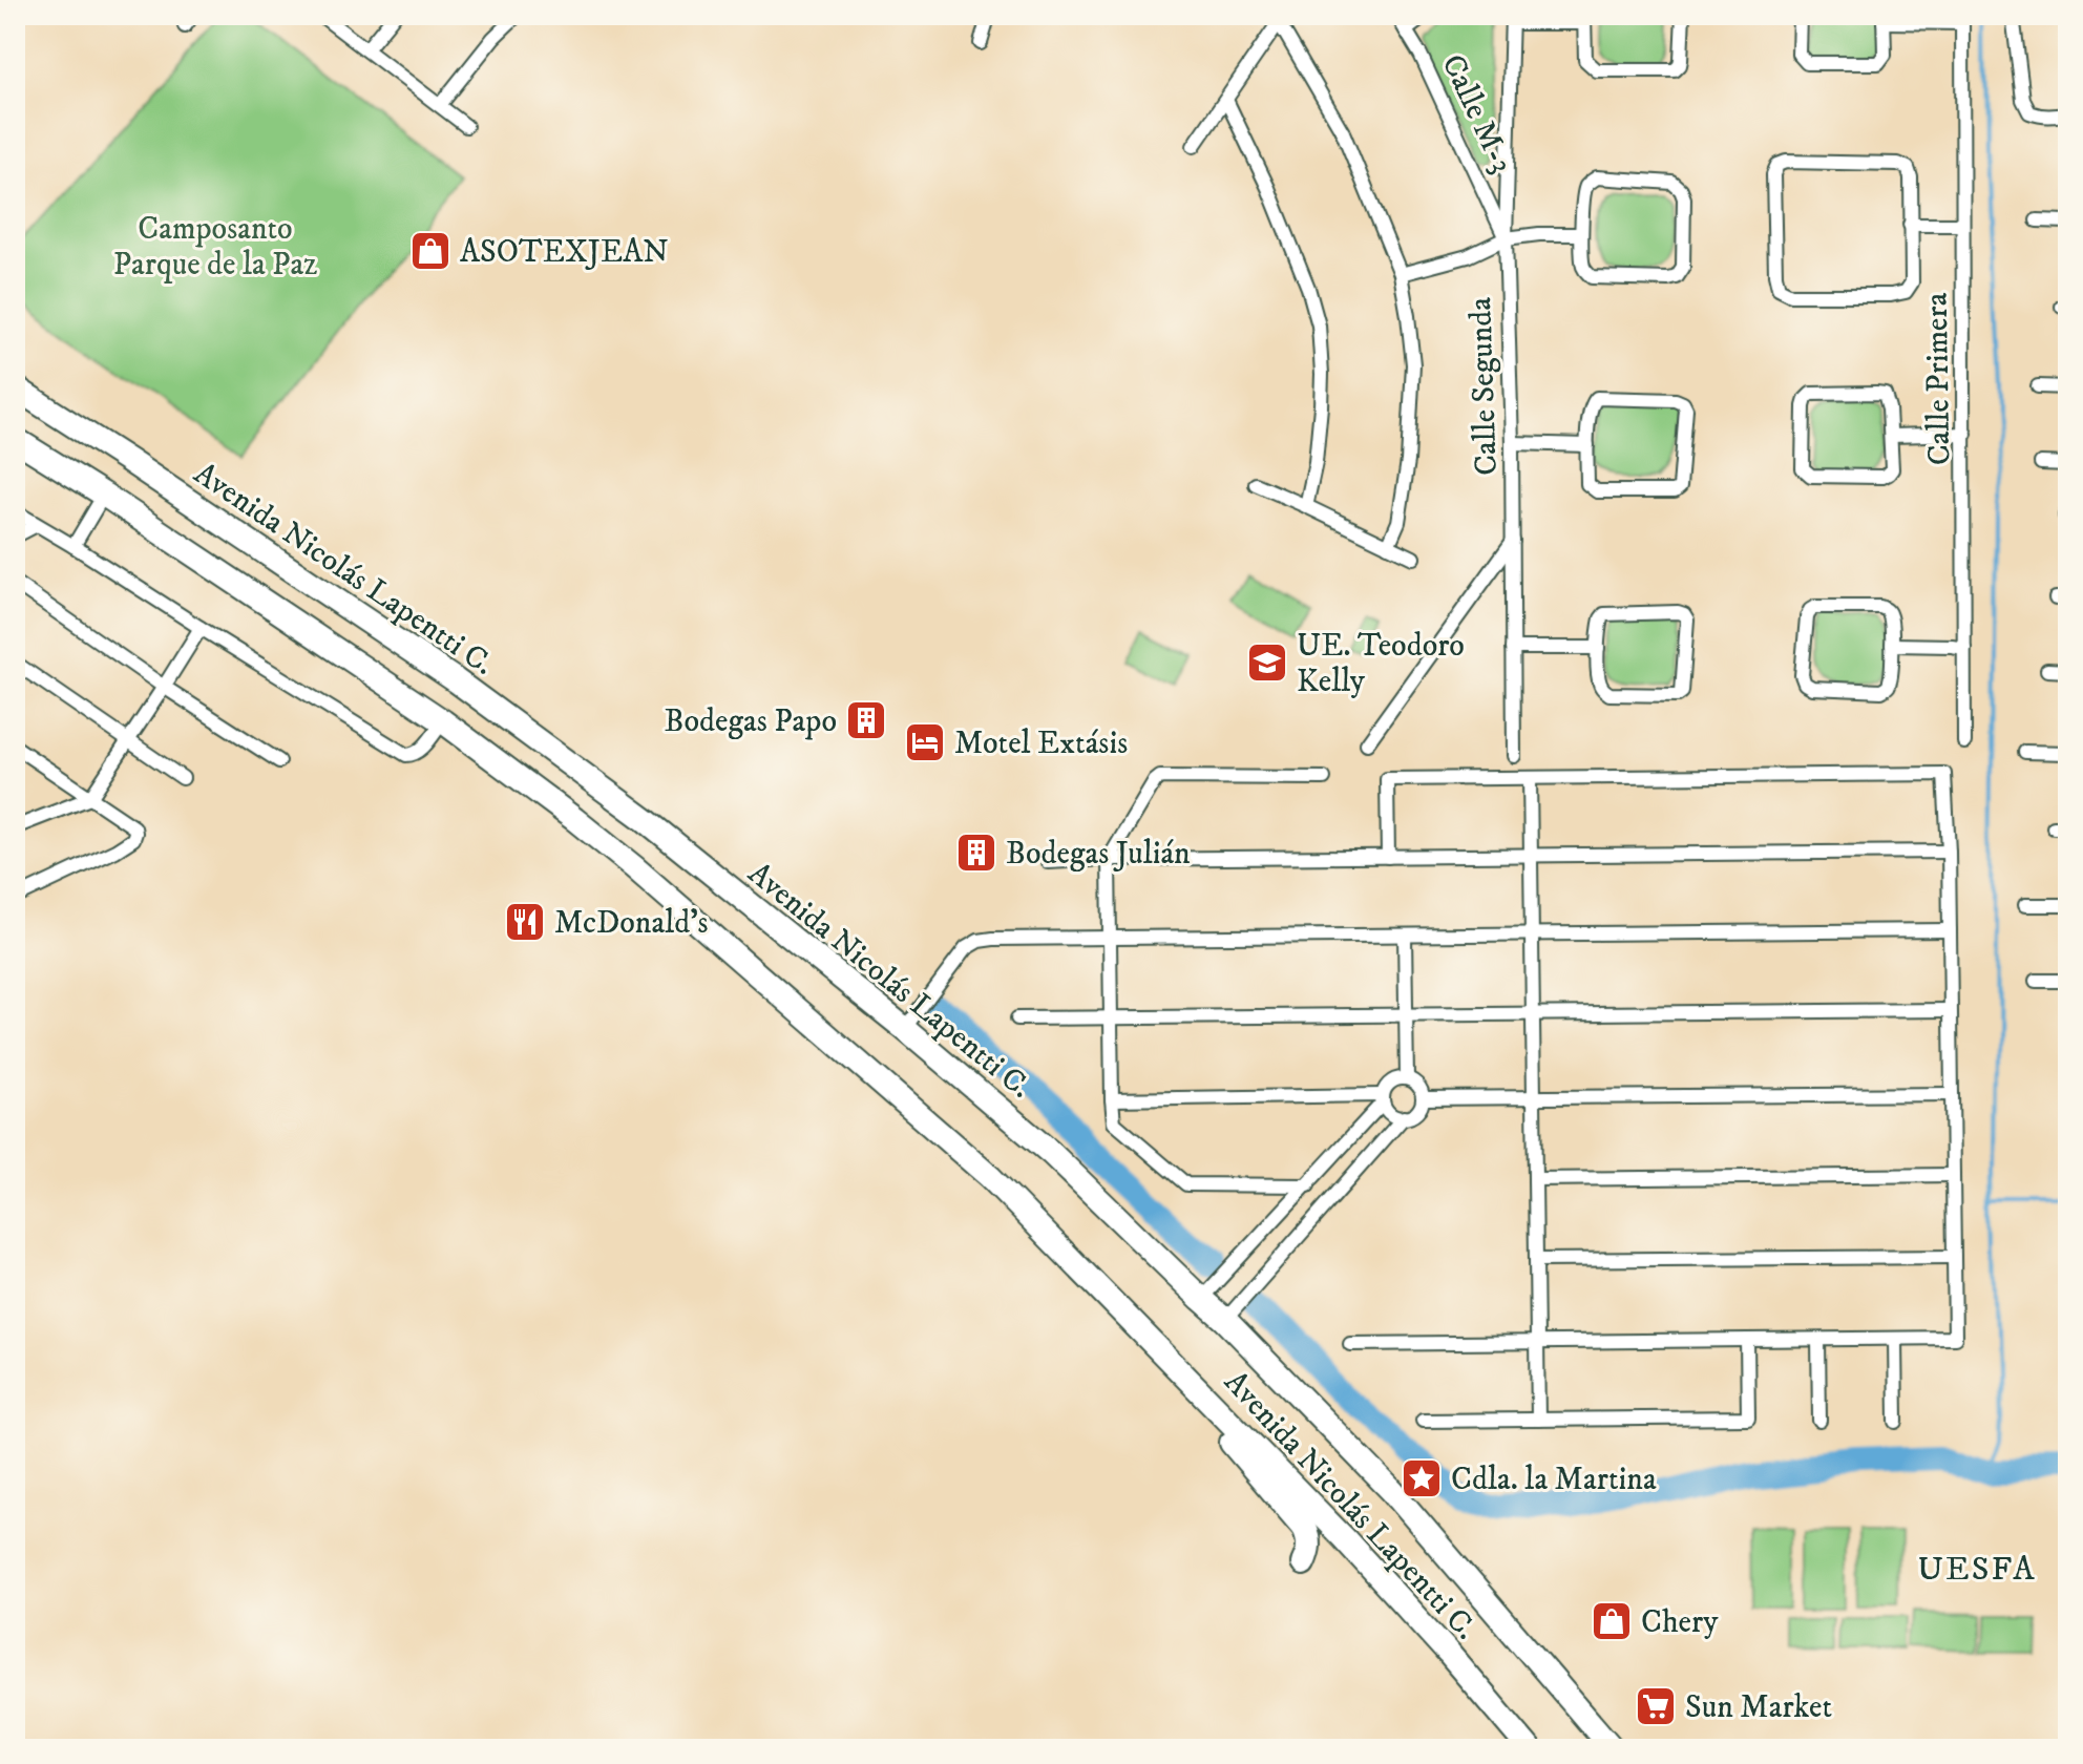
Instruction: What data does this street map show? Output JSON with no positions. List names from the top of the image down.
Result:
{
  "streets": {
    "highway": ["Avenida Nicolás Lapentti C."],
    "street": ["Calle M-3", "Calle Primera", "Calle Segunda"]
  },
  "crossings": [
    ["Calle M-3", "Calle Segunda"]
  ],
  "districts": ["UESFA"],
  "parks": ["Camposanto Parque de la Paz"],
  "places": {
    "shop": ["ASOTEXJEAN", "Chery"],
    "school or university": ["UE. Teodoro Kelly"],
    "building": ["Bodegas Papo", "Bodegas Julián"],
    "hotel": ["Motel Extásis"],
    "restaurant": ["McDonald's"],
    "place": ["Cdla. la Martina"],
    "supermarket": ["Sun Market"]
  }
}
